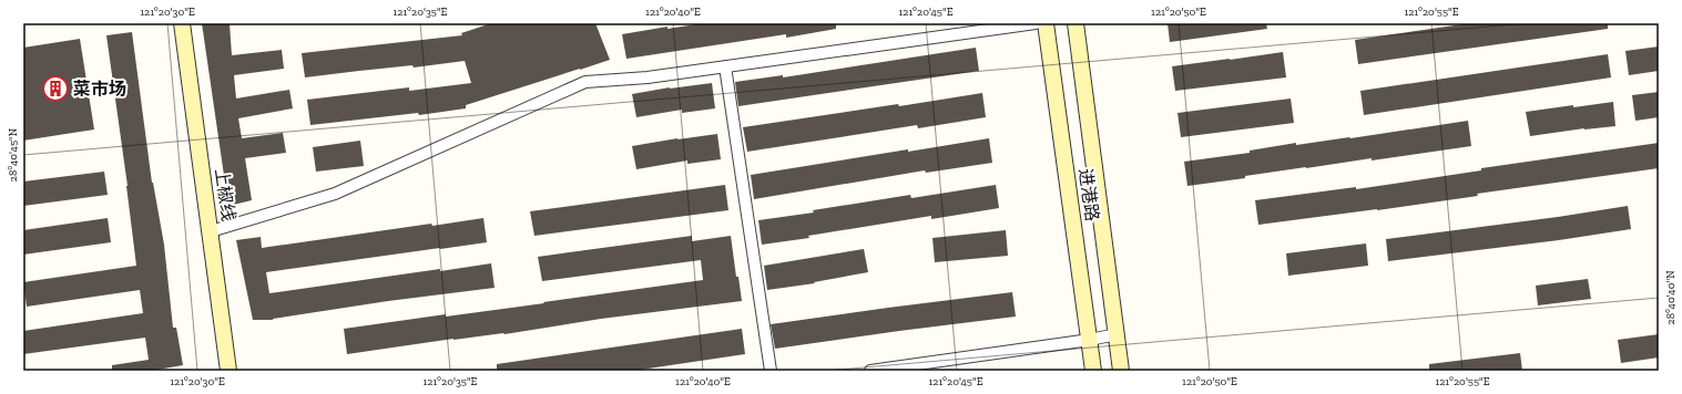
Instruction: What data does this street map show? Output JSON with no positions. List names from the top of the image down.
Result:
{
  "streets": {
    "main road": ["上椒线", "进港路"]
  },
  "places": {
    "building": ["菜市场"]
  },
  "coordinates": [
    "121°20'30\"E",
    "121°20'35\"E",
    "121°20'40\"E",
    "121°20'45\"E",
    "121°20'50\"E",
    "121°20'55\"E",
    "28°40'45\"N",
    "28°40'40\"N"
  ]
}
